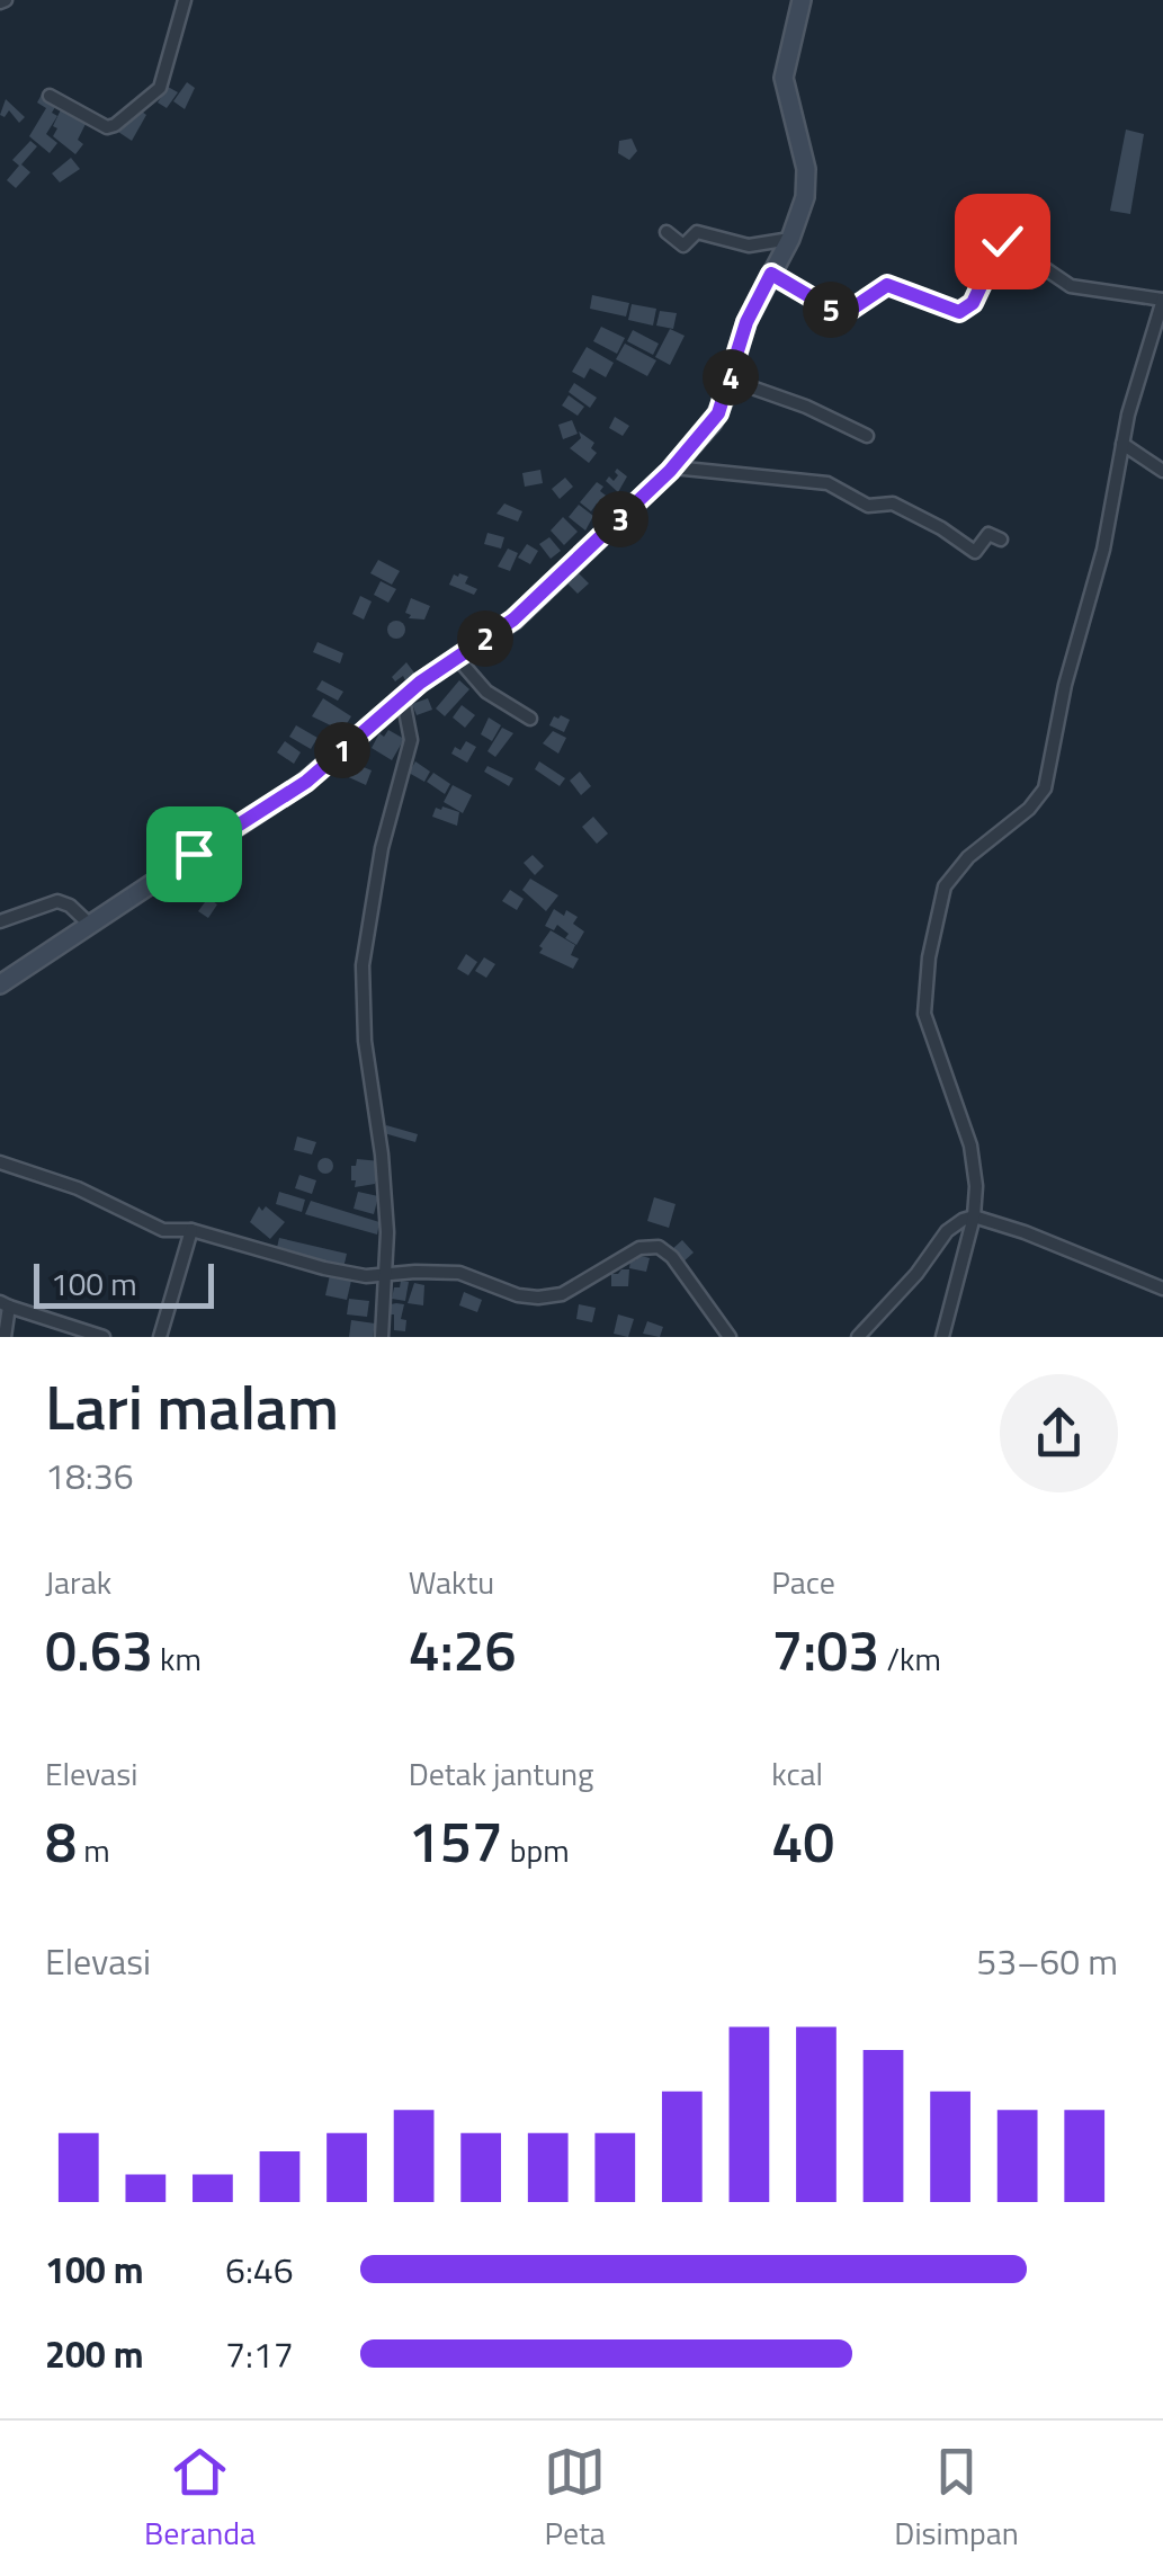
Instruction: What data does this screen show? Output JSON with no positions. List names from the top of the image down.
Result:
{
  "scale_bar": "100 m",
  "page": {
    "pins": [
      "5",
      "4",
      "3",
      "2",
      "1"
    ],
    "scale": "100 m",
    "heading": ["Lari malam", "18:36"],
    "stats": [
      ["Jarak", "0.63 km"],
      ["Waktu", "4:26"],
      ["Pace", "7:03 /km"],
      ["Elevasi", "8 m"],
      ["Detak jantung", "157 bpm"],
      ["kcal", "40"]
    ],
    "chart": ["Elevasi", "53–60 m"],
    "list": [
      {
        "name": "100 m",
        "note": "6:46"
      },
      {
        "name": "200 m",
        "note": "7:17"
      }
    ],
    "tabs": ["Beranda", "Peta", "Disimpan"]
  }
}
